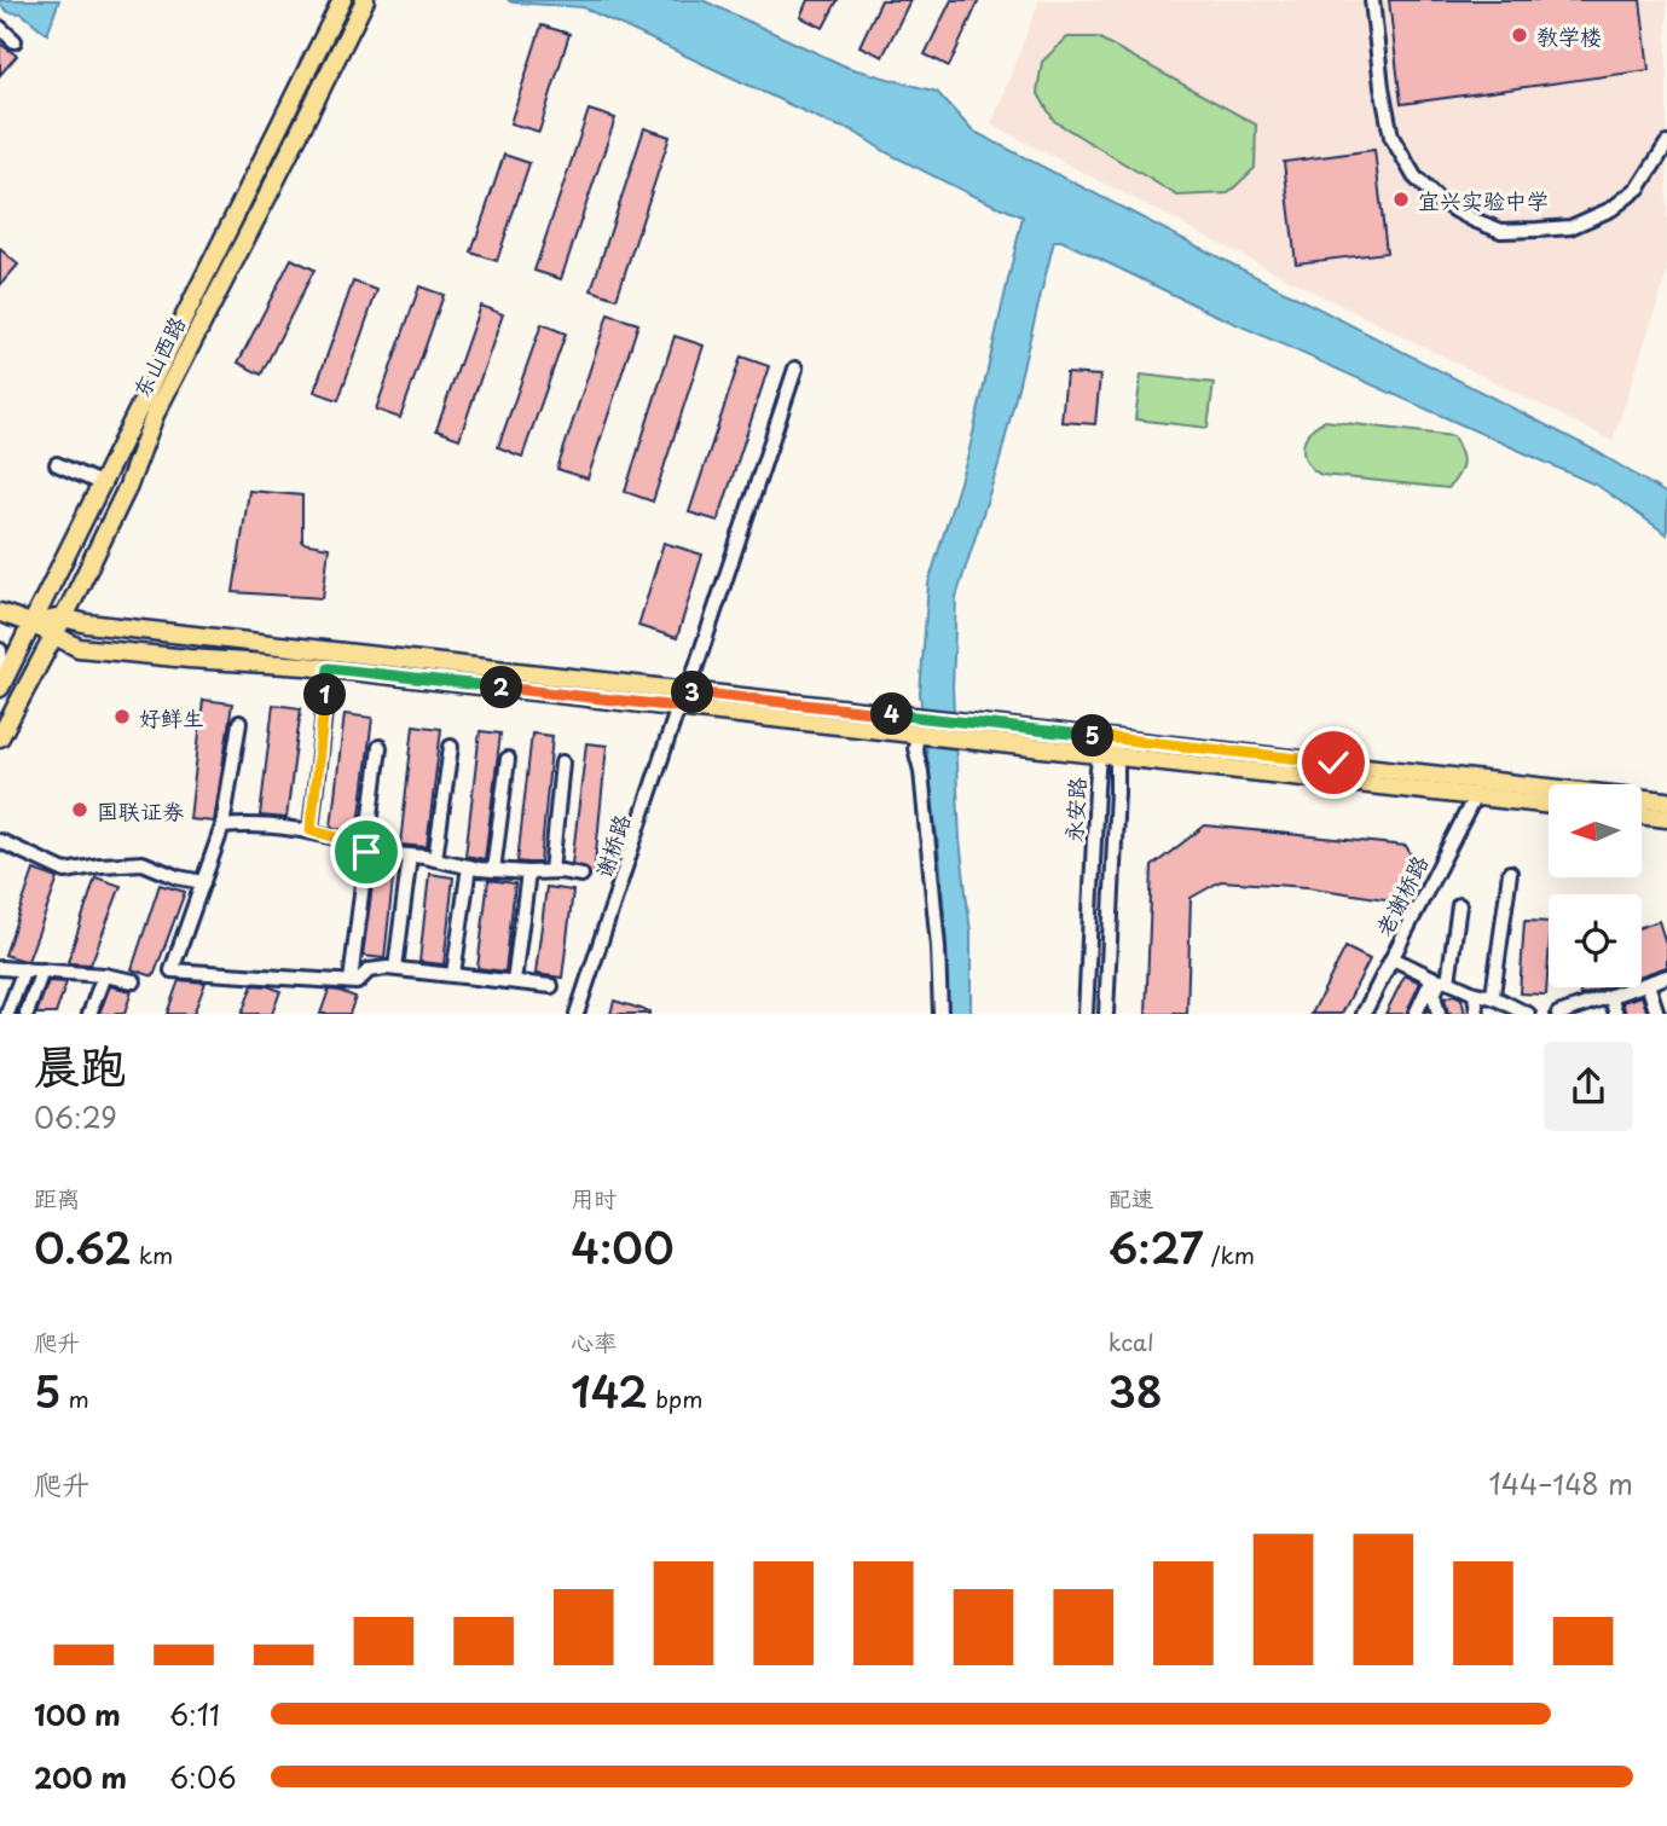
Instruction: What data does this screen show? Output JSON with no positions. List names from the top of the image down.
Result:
{
  "streets": {
    "main road": ["东山西路"],
    "street": ["永安路", "谢桥路", "老谢桥路"]
  },
  "places": [
    "教学楼",
    "宜兴实验中学",
    "好鲜生",
    "国联证券"
  ],
  "north": "left",
  "page": {
    "pins": [
      "2",
      "3",
      "1",
      "4",
      "5"
    ],
    "heading": ["晨跑", "06:29"],
    "stats": [
      ["距离", "0.62 km"],
      ["用时", "4:00"],
      ["配速", "6:27 /km"],
      ["爬升", "5 m"],
      ["心率", "142 bpm"],
      ["kcal", "38"]
    ],
    "chart": ["爬升", "144–148 m"],
    "list": [
      {
        "name": "100 m",
        "note": "6:11"
      },
      {
        "name": "200 m",
        "note": "6:06"
      }
    ]
  }
}
